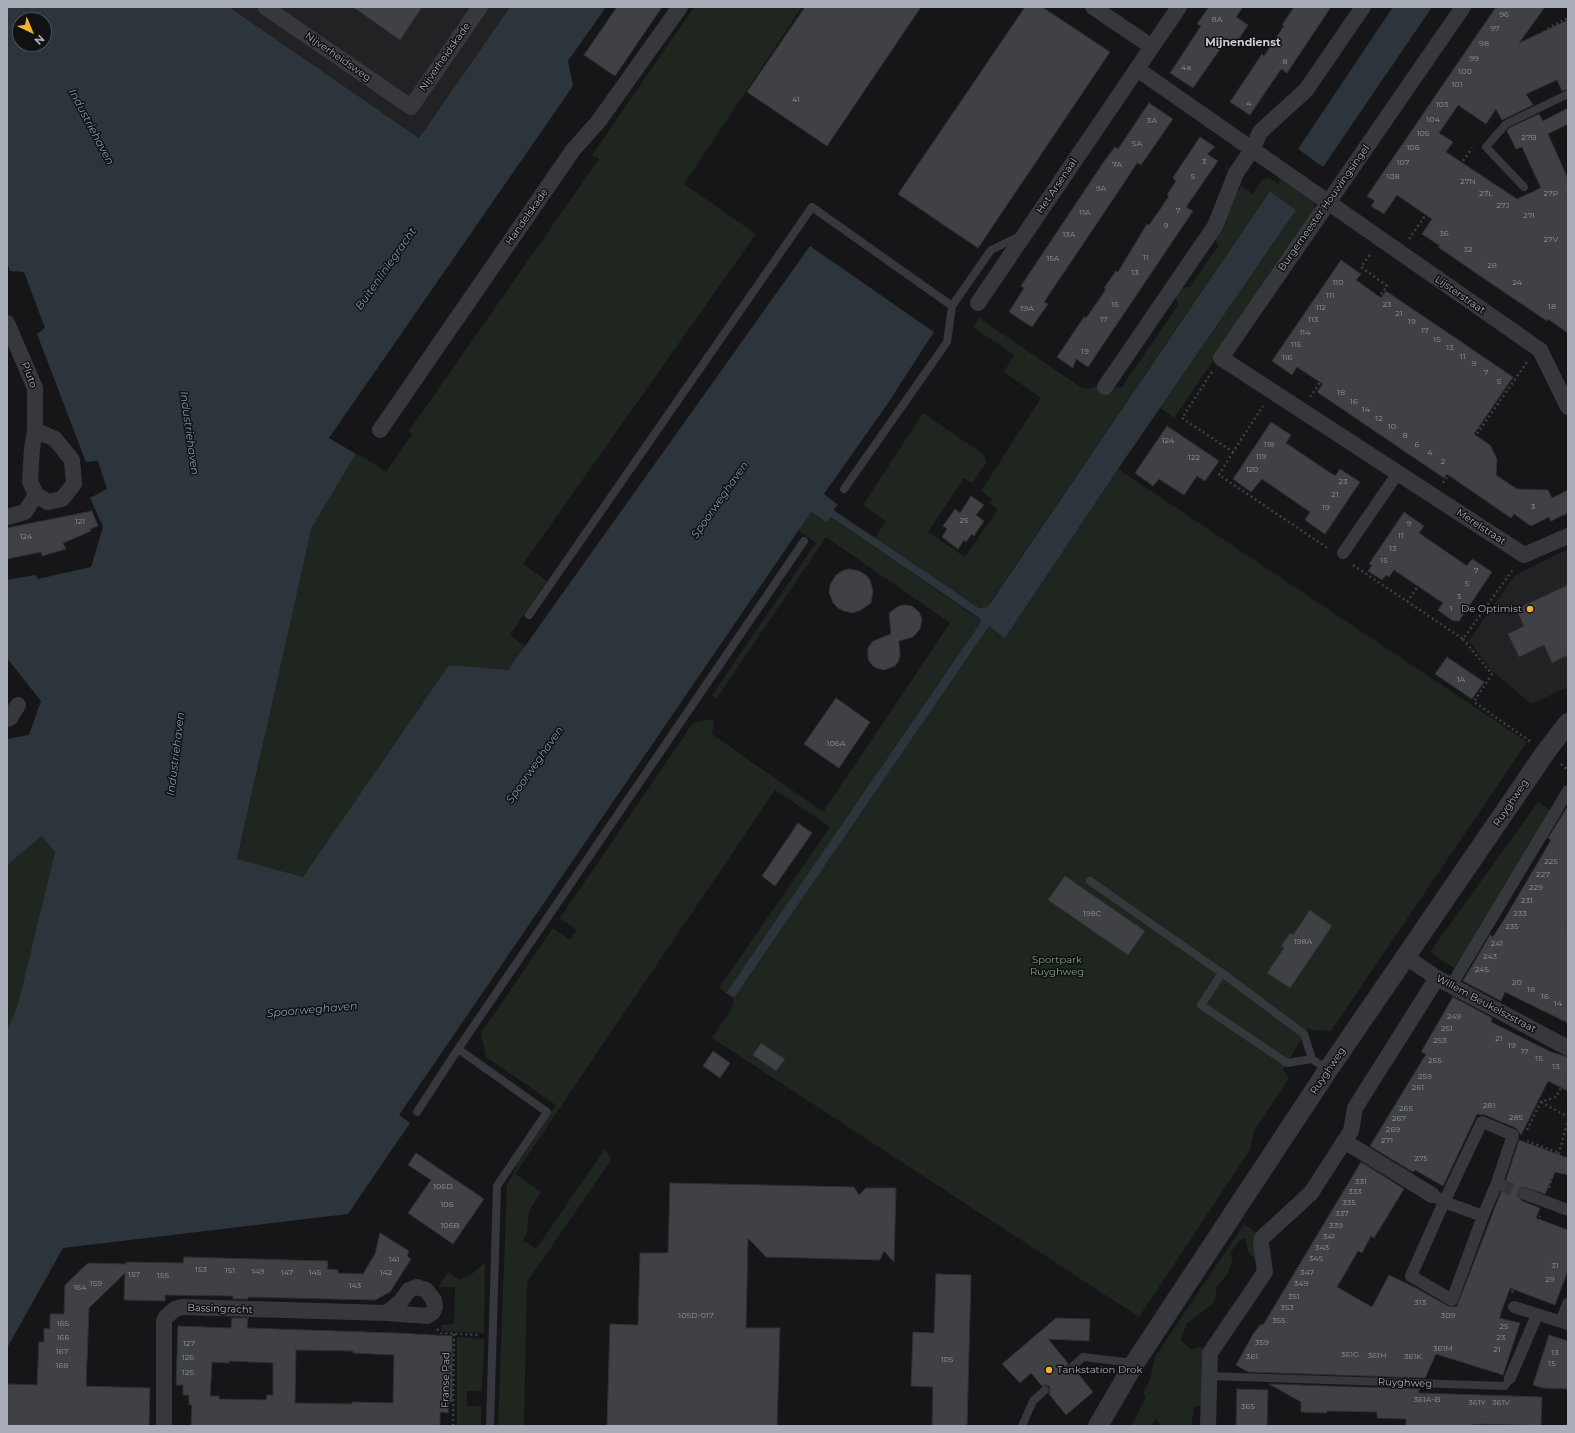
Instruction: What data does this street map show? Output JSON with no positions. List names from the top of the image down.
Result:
{
  "streets": {
    "street": [
      "Nijverheidsweg",
      "Nijverheidskade",
      "Het Arsenaal",
      "Burgemeester Houwingsingel",
      "Handelskade",
      "Lijsterstraat",
      "Pluto",
      "Merelstraat",
      "Ruyghweg",
      "Willem Beukelszstraat",
      "Bassingracht"
    ],
    "path": ["Franse Pad"]
  },
  "crossings": [
    ["Nijverheidsweg", "Nijverheidskade"],
    ["Burgemeester Houwingsingel", "Lijsterstraat"],
    ["Ruyghweg", "Willem Beukelszstraat"]
  ],
  "districts": ["Mijnendienst"],
  "water": ["Industriehaven", "Buitenliniegracht", "Spoorweghaven"],
  "parks": ["Sportpark Ruyghweg"],
  "places": ["De Optimist", "Tankstation Drok"],
  "house_numbers": [
    "96",
    "8A",
    "97",
    "98",
    "99",
    "8",
    "4a",
    "100",
    "101",
    "41",
    "4",
    "103",
    "104",
    "3A",
    "105",
    "27B",
    "5A",
    "106",
    "3",
    "107",
    "7A",
    "5",
    "108",
    "27N",
    "9A",
    "27L",
    "27P",
    "27J",
    "7",
    "11A",
    "27I",
    "9",
    "36",
    "13A",
    "27V",
    "32",
    "11",
    "15A",
    "28",
    "13",
    "110",
    "24",
    "111",
    "15",
    "23",
    "18",
    "112",
    "19A",
    "21",
    "17",
    "113",
    "19",
    "17",
    "114",
    "15",
    "115",
    "13",
    "19",
    "11",
    "116",
    "9",
    "7",
    "5",
    "18",
    "16",
    "14",
    "12",
    "10",
    "8",
    "124",
    "118",
    "6",
    "4",
    "119",
    "122",
    "2",
    "120",
    "23",
    "21",
    "3",
    "19",
    "25",
    "121",
    "9",
    "11",
    "124",
    "13",
    "15",
    "7",
    "5",
    "3",
    "1",
    "1A",
    "106A",
    "225",
    "227",
    "229",
    "231",
    "198C",
    "233",
    "235",
    "198A",
    "241",
    "243",
    "245",
    "20",
    "18",
    "16",
    "14",
    "249",
    "251",
    "21",
    "253",
    "19",
    "17",
    "15",
    "255",
    "13",
    "259",
    "261",
    "281",
    "265",
    "285",
    "267",
    "269",
    "271",
    "275",
    "331",
    "106D",
    "333",
    "335",
    "106",
    "337",
    "106B",
    "339",
    "341",
    "343",
    "345",
    "141",
    "31",
    "153",
    "151",
    "149",
    "147",
    "145",
    "142",
    "347",
    "157",
    "155",
    "29",
    "159",
    "349",
    "143",
    "164",
    "351",
    "313",
    "353",
    "105D-017",
    "309",
    "355",
    "165",
    "25",
    "166",
    "23",
    "359",
    "127",
    "361M",
    "21",
    "167",
    "13",
    "361G",
    "361H",
    "361",
    "361K",
    "126",
    "105",
    "15",
    "168",
    "125",
    "361A-B",
    "361Y",
    "361V",
    "365"
  ],
  "north": "bottom right"
}
